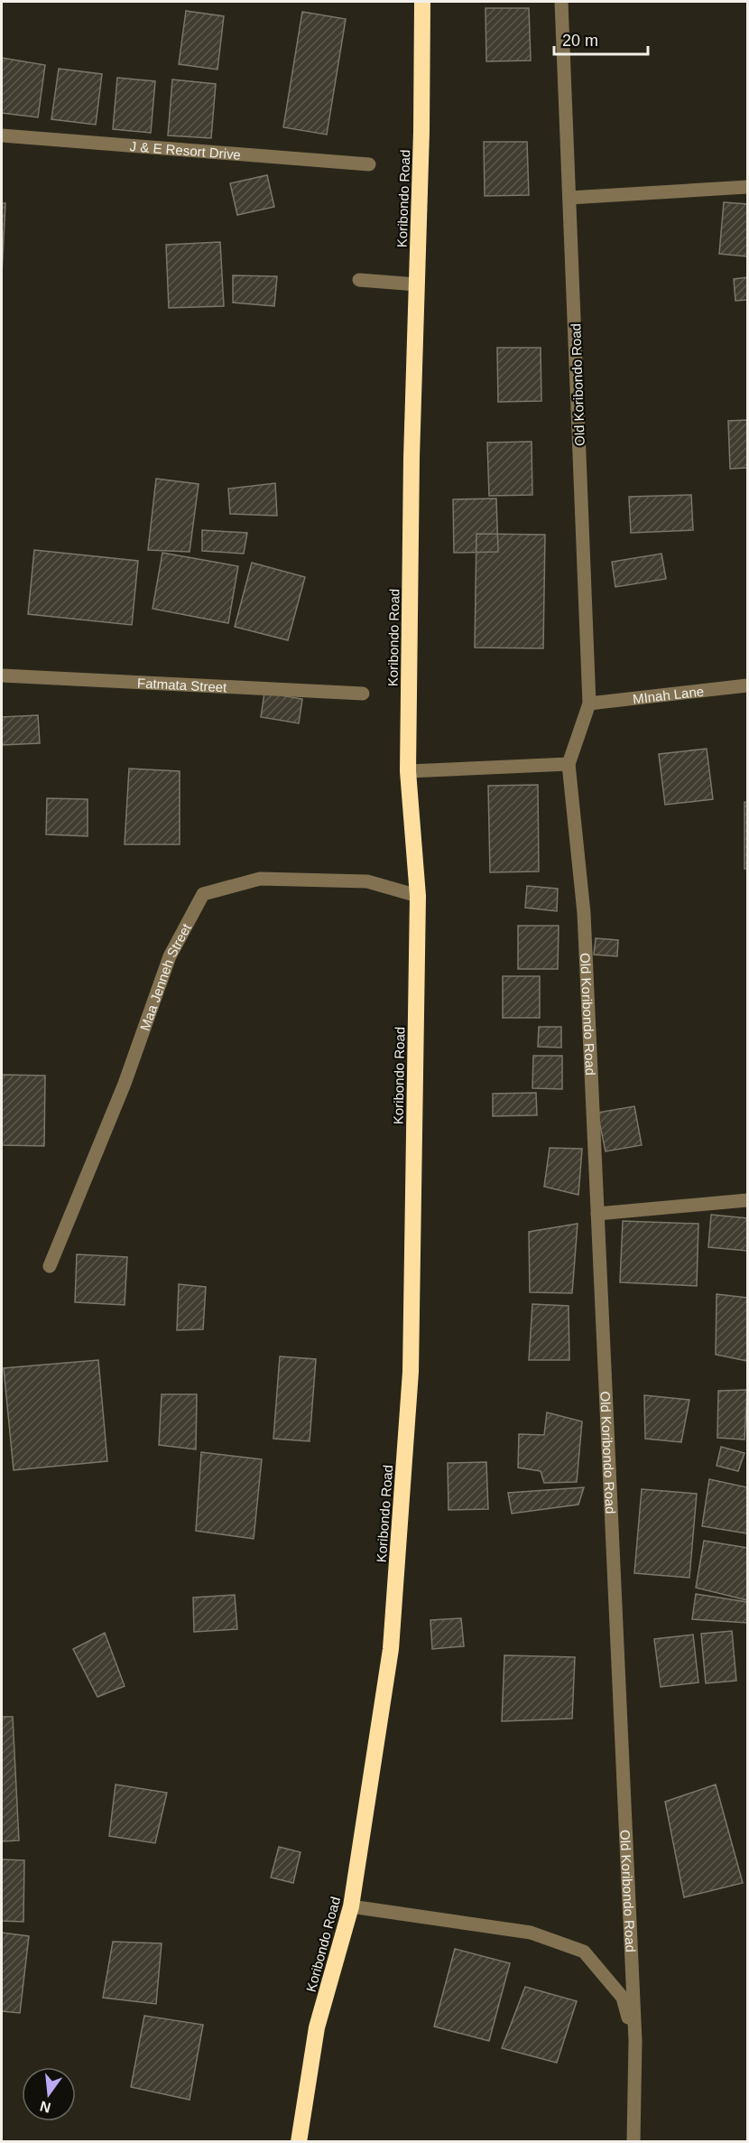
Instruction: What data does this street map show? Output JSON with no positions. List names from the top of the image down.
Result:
{
  "streets": {
    "highway": ["Koribondo Road"],
    "street": [
      "J & E Resort Drive",
      "Old Koribondo Road",
      "Fatmata Street",
      "MInah Lane",
      "Maa Jenneh Street"
    ]
  },
  "crossings": [
    ["Koribondo Road", "Maa Jenneh Street"],
    ["Old Koribondo Road", "MInah Lane"]
  ],
  "scale_bar": "20 m",
  "north": "bottom"
}
